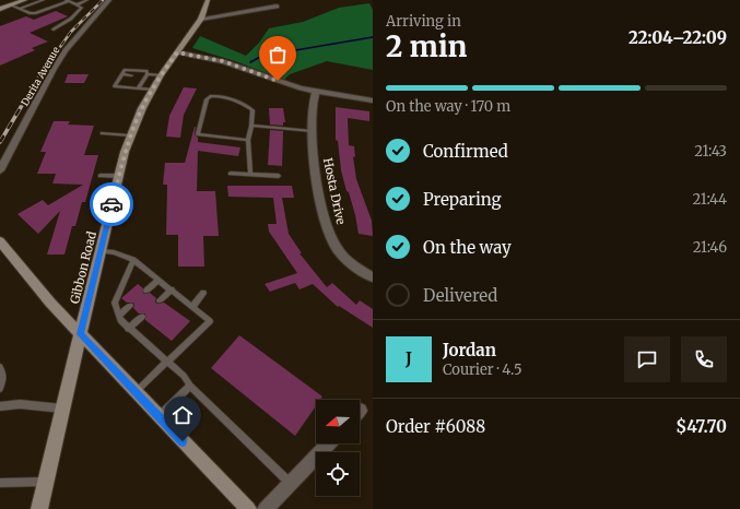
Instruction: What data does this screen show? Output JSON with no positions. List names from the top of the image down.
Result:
{
  "streets": {
    "main road": ["Gibbon Road"],
    "street": ["Derita Avenue", "Hosta Drive"]
  },
  "north": "left",
  "page": {
    "heading": ["2 min", "Arriving in", "22:04–22:09"],
    "panel": [
      "Jordan",
      "Courier · 4.5",
      "Order #6088",
      "$47.70"
    ],
    "bar": "On the way · 170 m",
    "list": [
      ["Confirmed", "21:43"],
      ["Preparing", "21:44"],
      ["On the way", "21:46"],
      "Delivered"
    ],
    "round": "J"
  }
}
